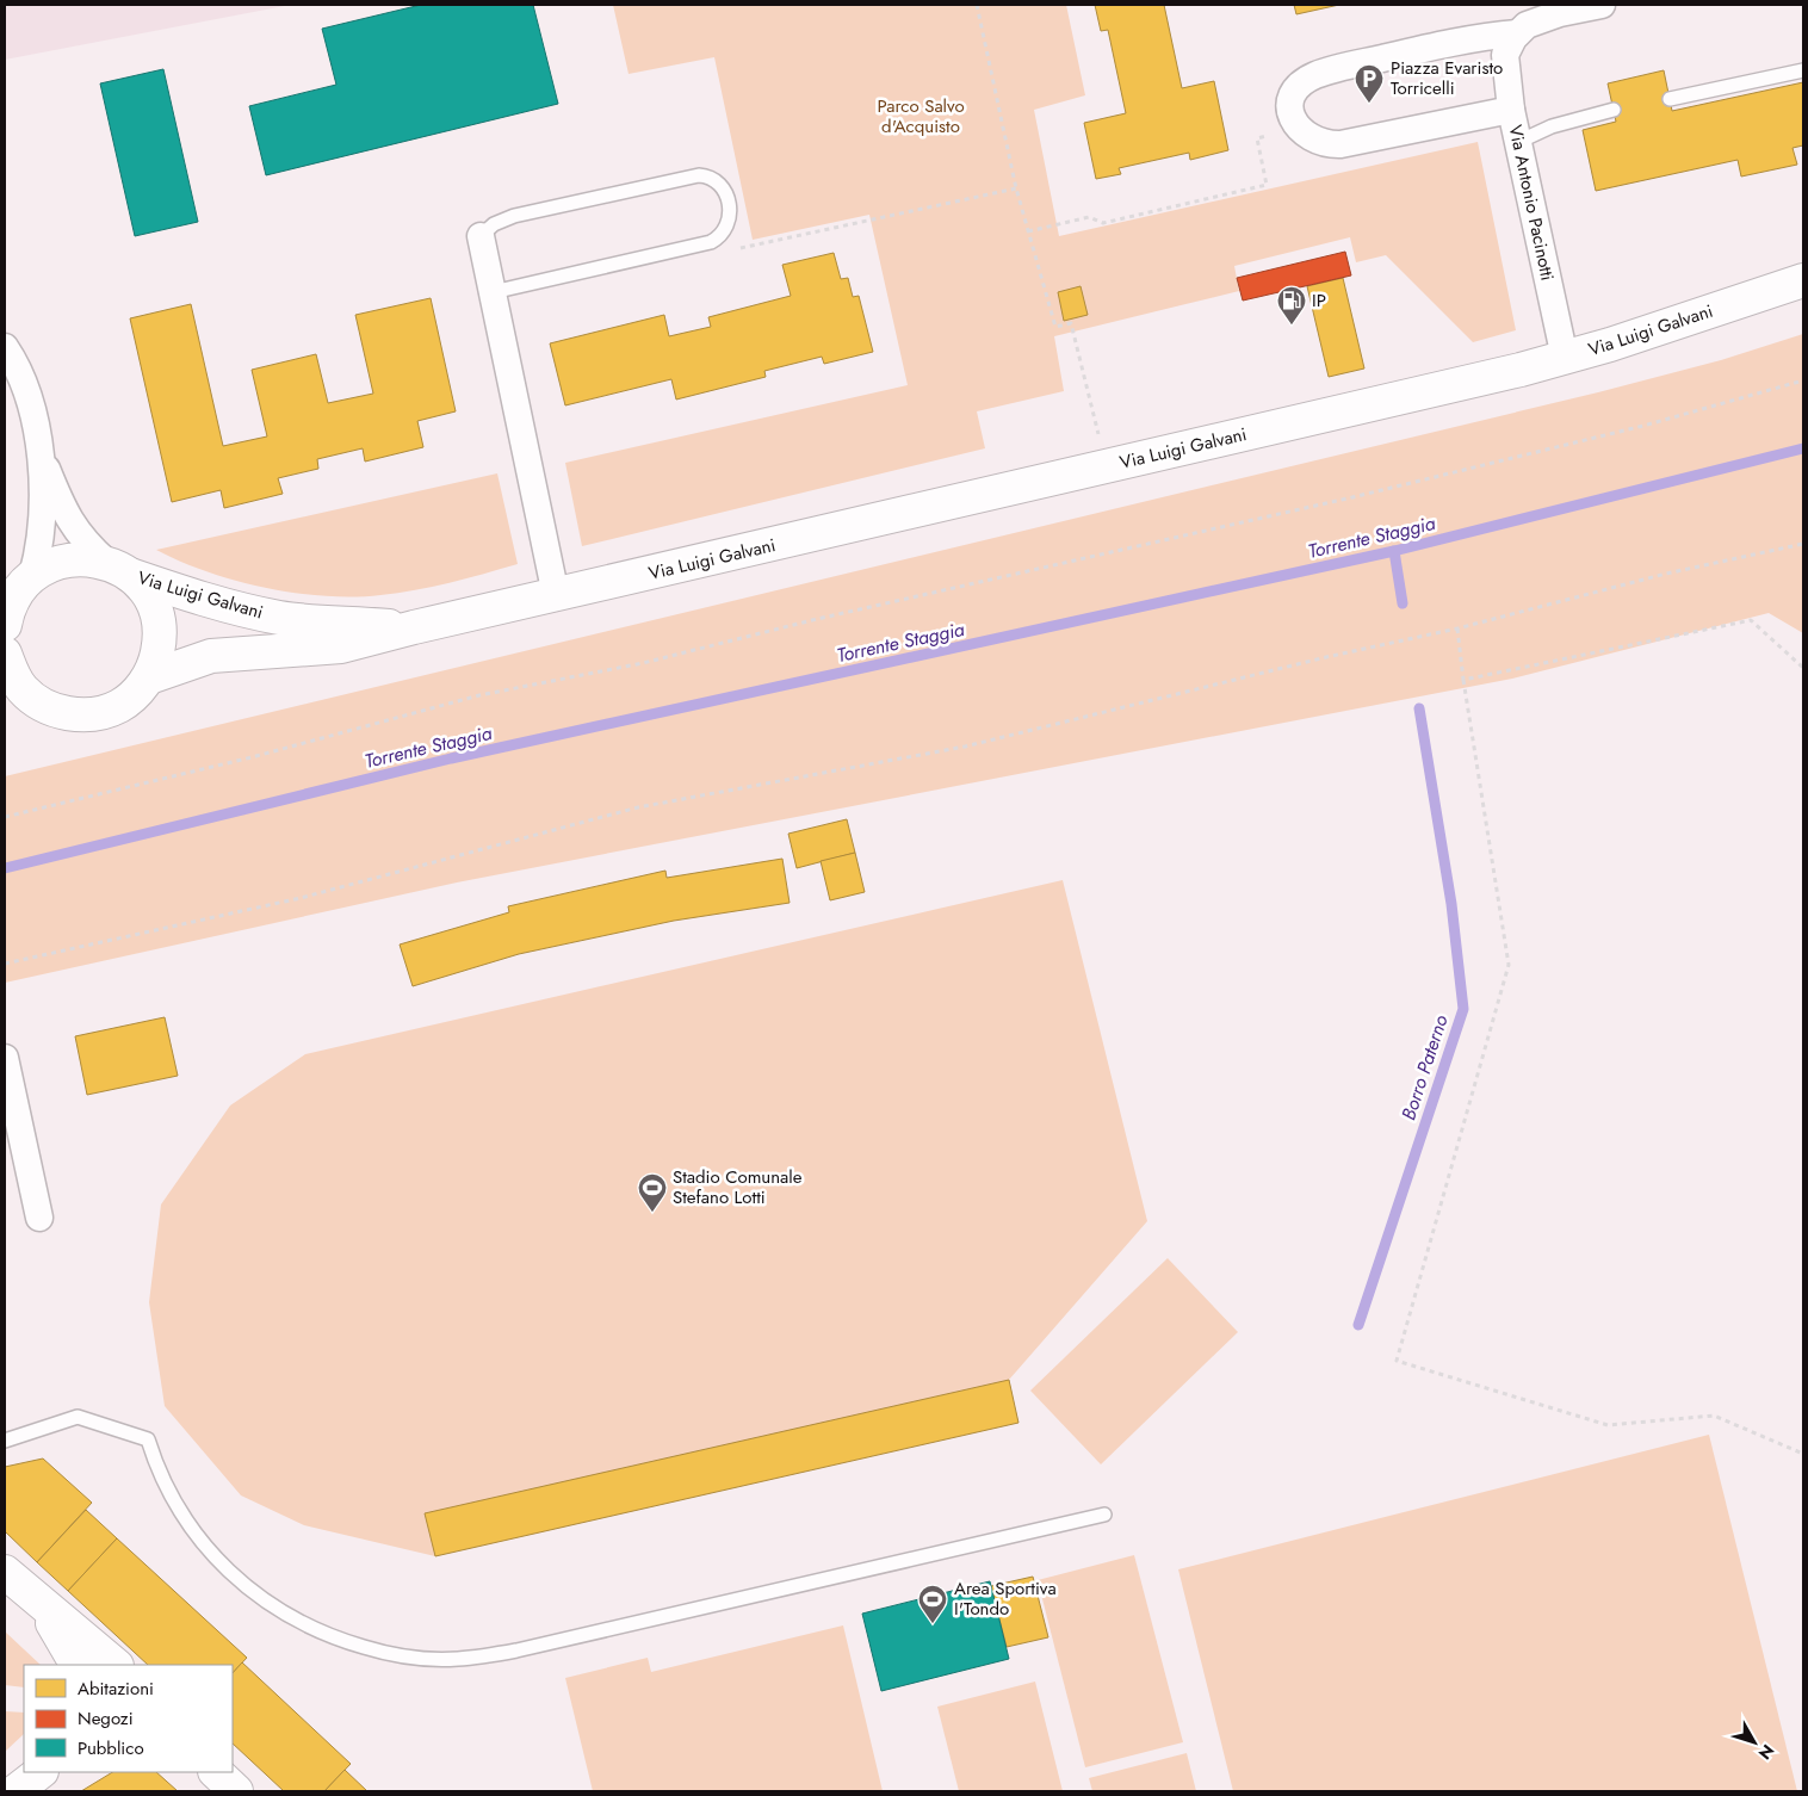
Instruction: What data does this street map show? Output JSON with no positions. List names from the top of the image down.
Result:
{
  "streets": {
    "main road": ["Via Luigi Galvani"],
    "street": ["Via Antonio Pacinotti"]
  },
  "crossings": [
    ["Via Antonio Pacinotti", "Via Luigi Galvani"]
  ],
  "water": ["Torrente Staggia", "Borro Paterno"],
  "parks": ["Parco Salvo d'Acquisto"],
  "places": {
    "parking": ["Piazza Evaristo Torricelli"],
    "fuel station": ["IP"],
    "sports": ["Stadio Comunale Stefano Lotti", "Area Sportiva I'Tondo"]
  },
  "legend": ["Abitazioni", "Negozi", "Pubblico"],
  "north": "bottom right"
}
